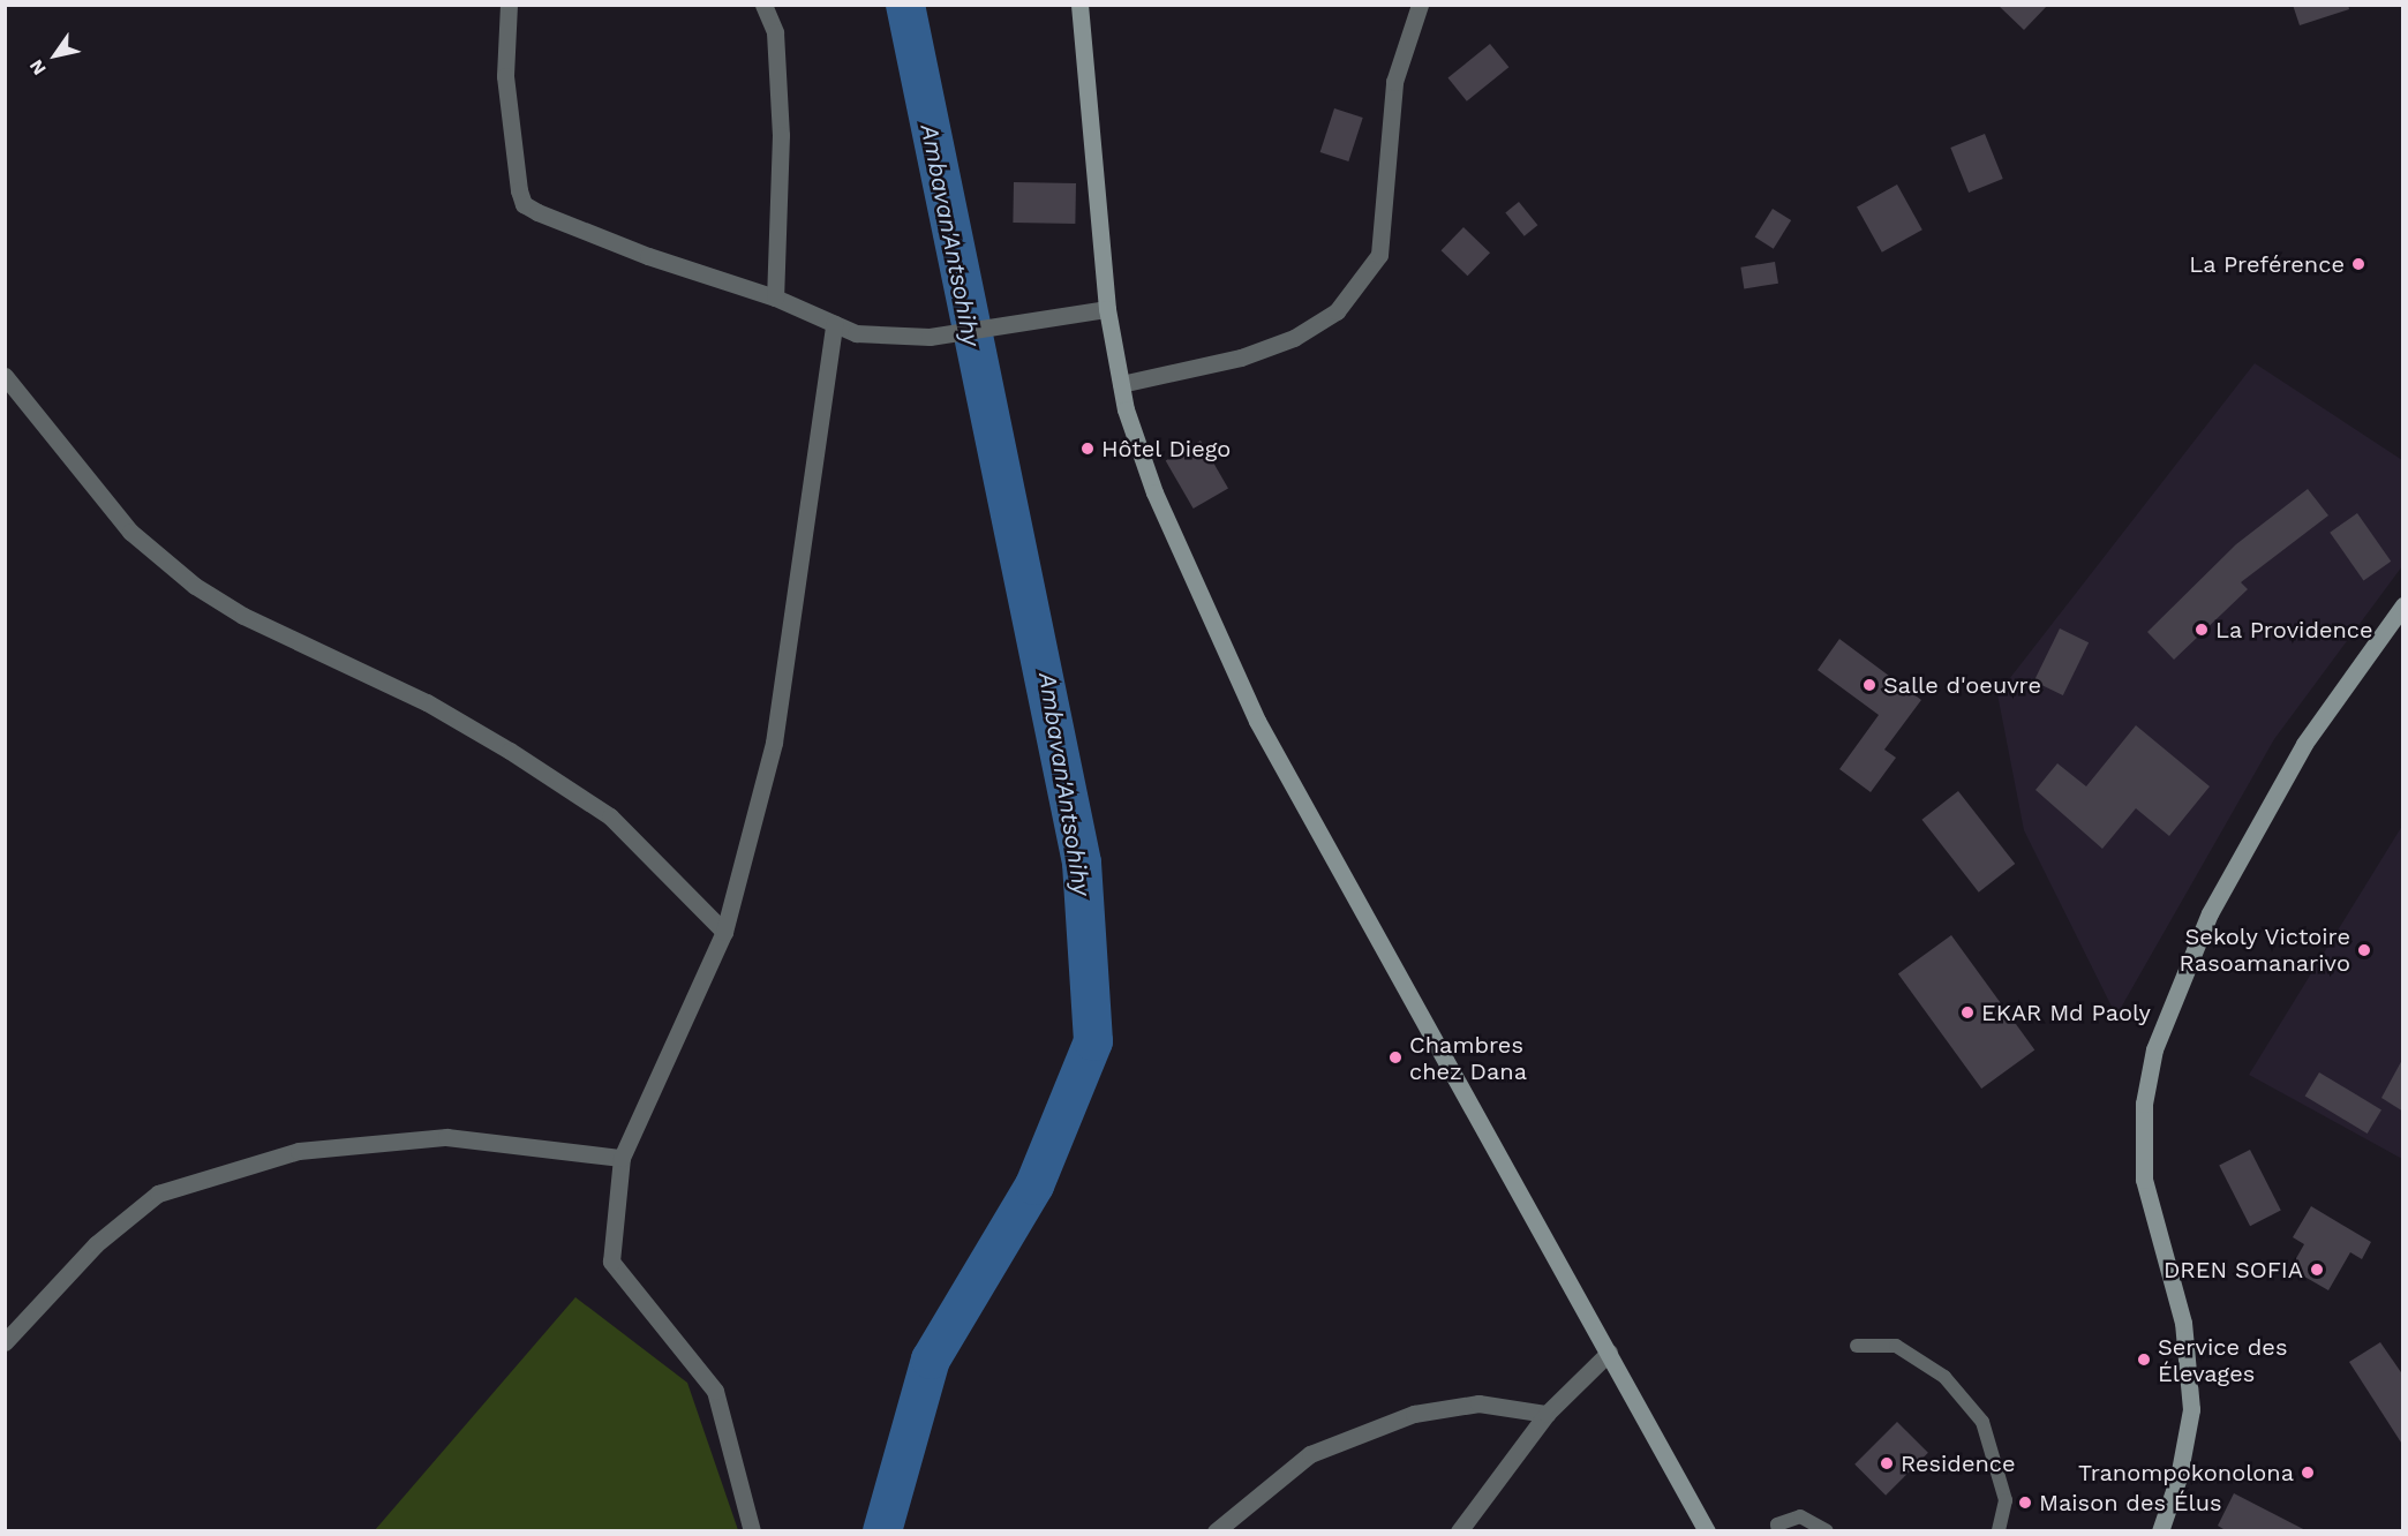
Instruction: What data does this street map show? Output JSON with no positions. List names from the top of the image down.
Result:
{
  "water": ["Ambavan'Antsohihy"],
  "places": [
    "La Preférence",
    "Hôtel Diego",
    "La Providence",
    "Salle d'oeuvre",
    "Sekoly Victoire Rasoamanarivo",
    "EKAR Md Paoly",
    "Chambres chez Dana",
    "DREN SOFIA",
    "Service des Élevages",
    "Residence",
    "Tranompokonolona",
    "Maison des Élus"
  ],
  "north": "bottom left"
}
